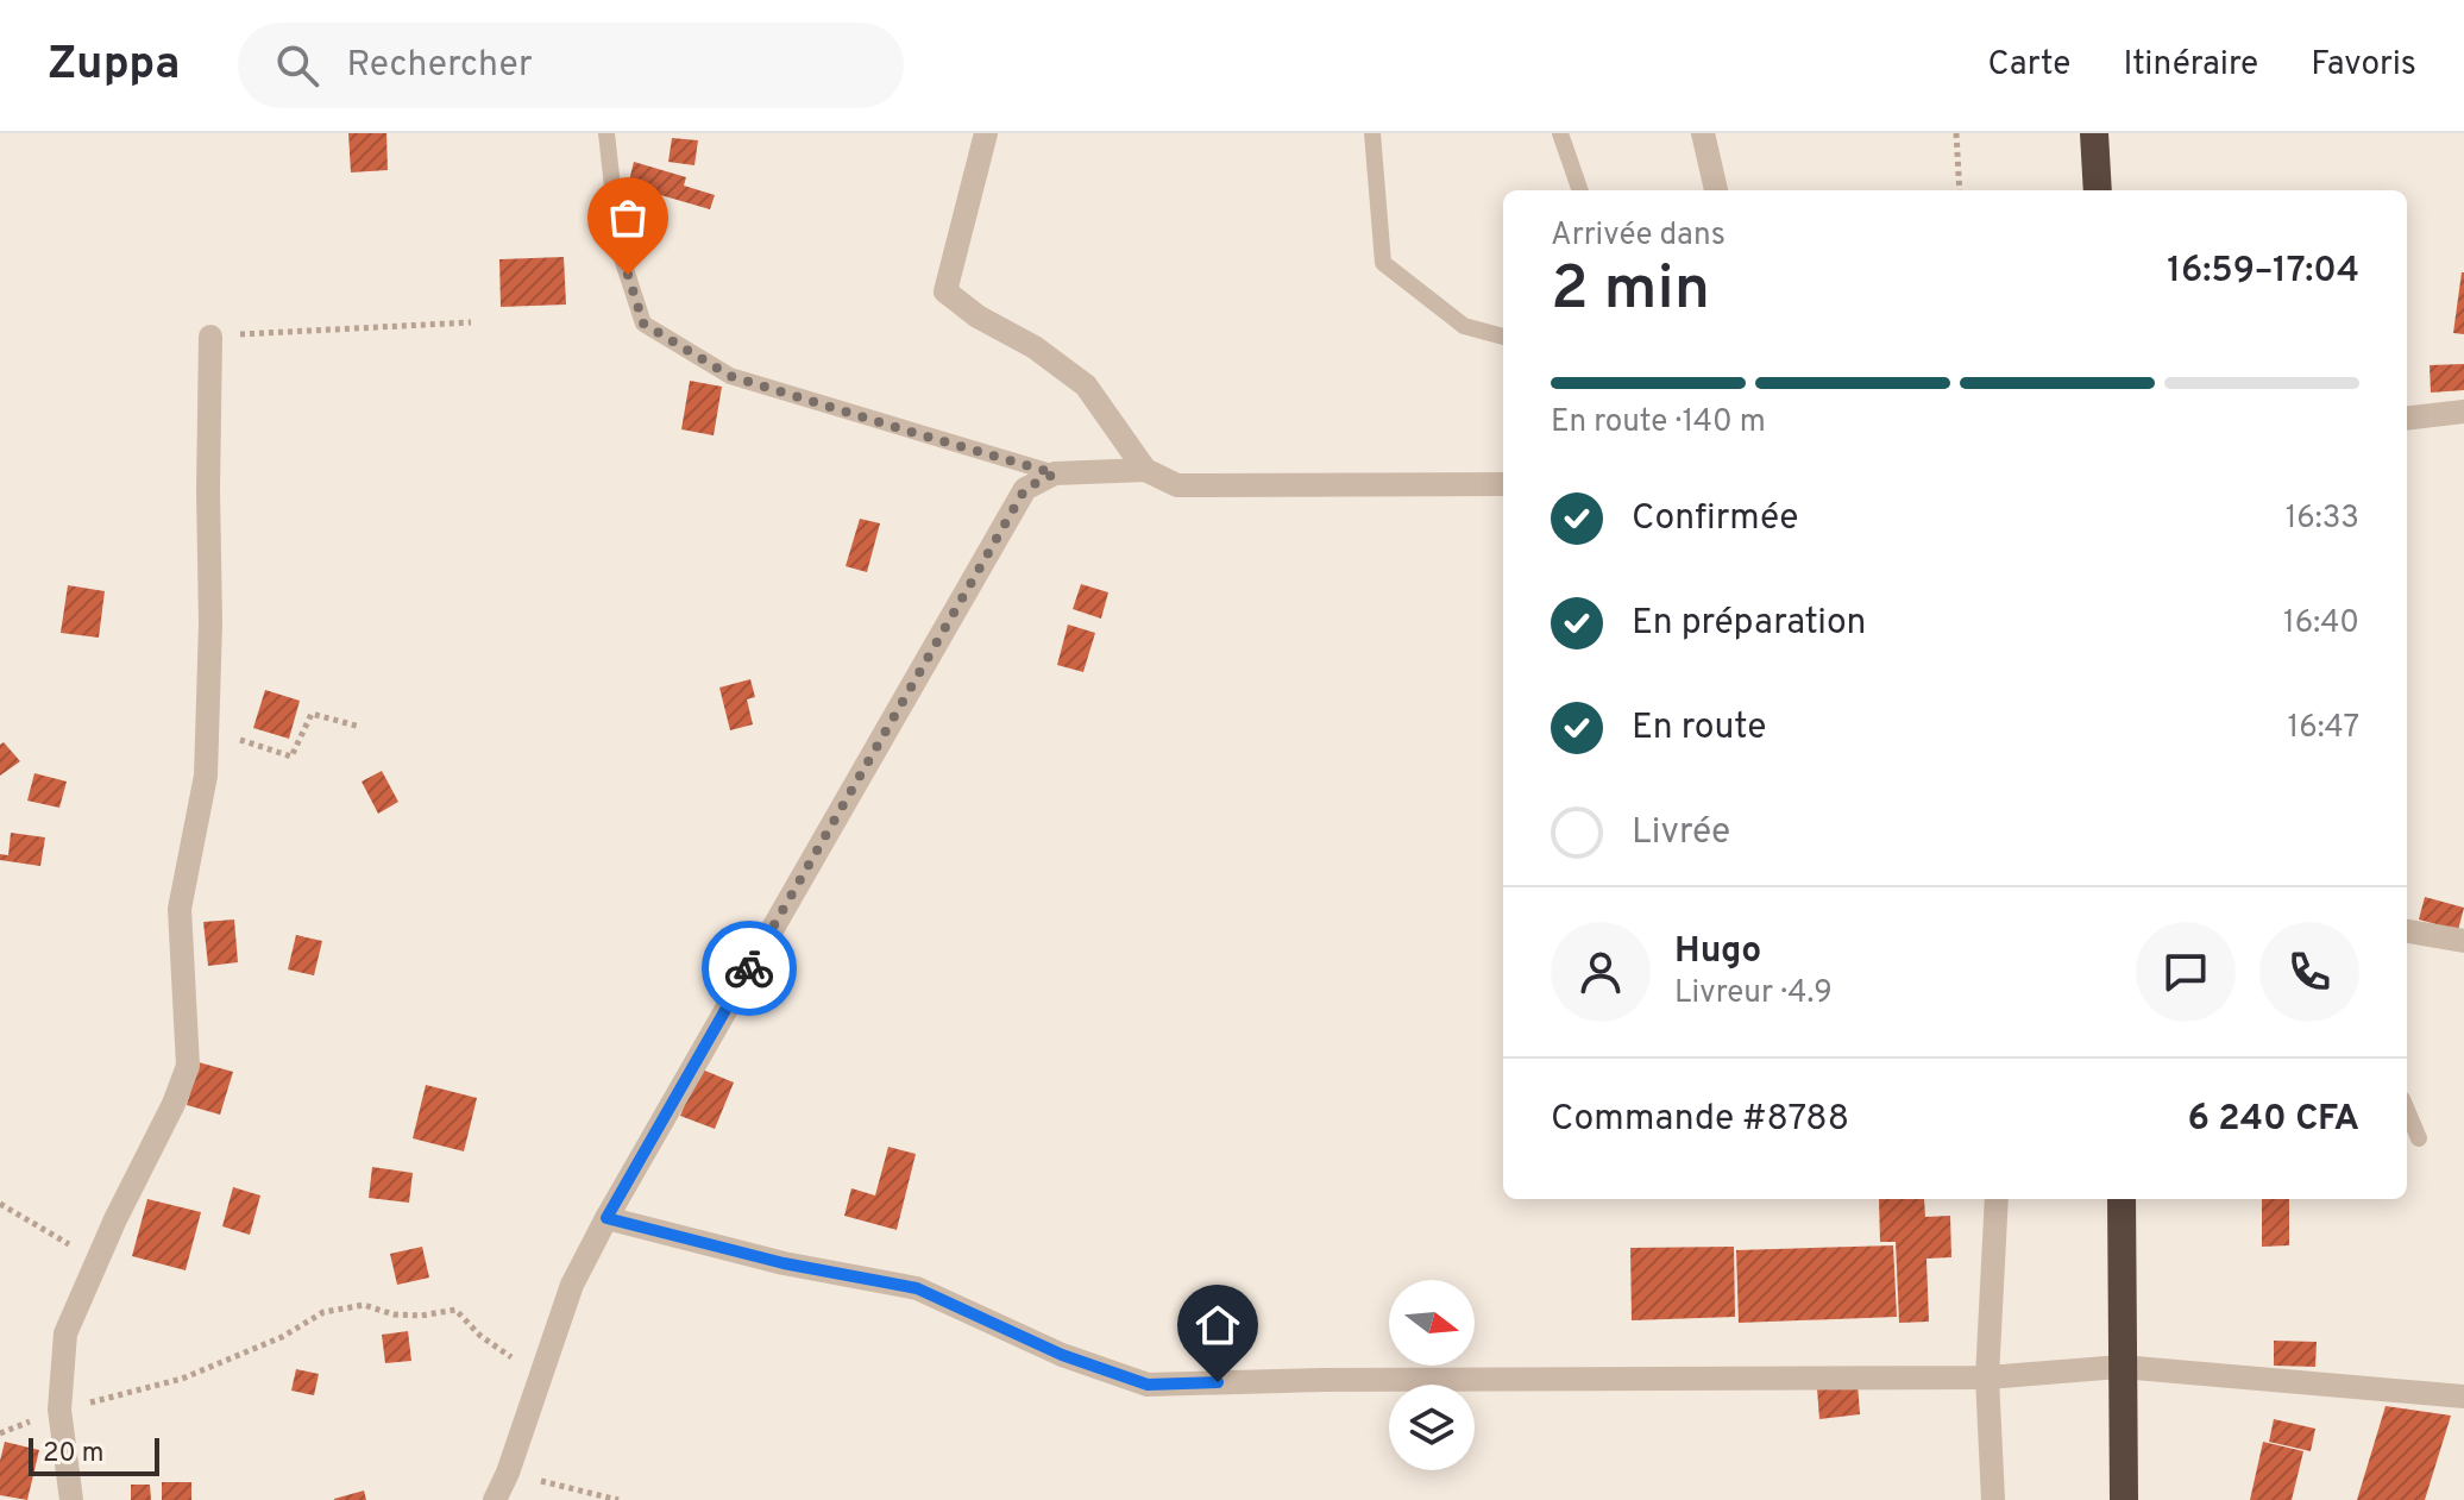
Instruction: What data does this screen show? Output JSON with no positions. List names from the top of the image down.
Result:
{
  "scale_bar": "20 m",
  "north": "right",
  "page": {
    "header": "Zuppa",
    "search": "Rechercher",
    "nav": ["Carte", "Itinéraire", "Favoris"],
    "heading": ["2 min", "Arrivée dans", "16:59–17:04"],
    "panel": [
      "Hugo",
      "Livreur · 4.9",
      "Commande #8788",
      "6 240 CFA"
    ],
    "bar": "En route · 140 m",
    "list": [
      ["Confirmée", "16:33"],
      ["En préparation", "16:40"],
      ["En route", "16:47"],
      "Livrée"
    ],
    "scale": "20 m"
  }
}
